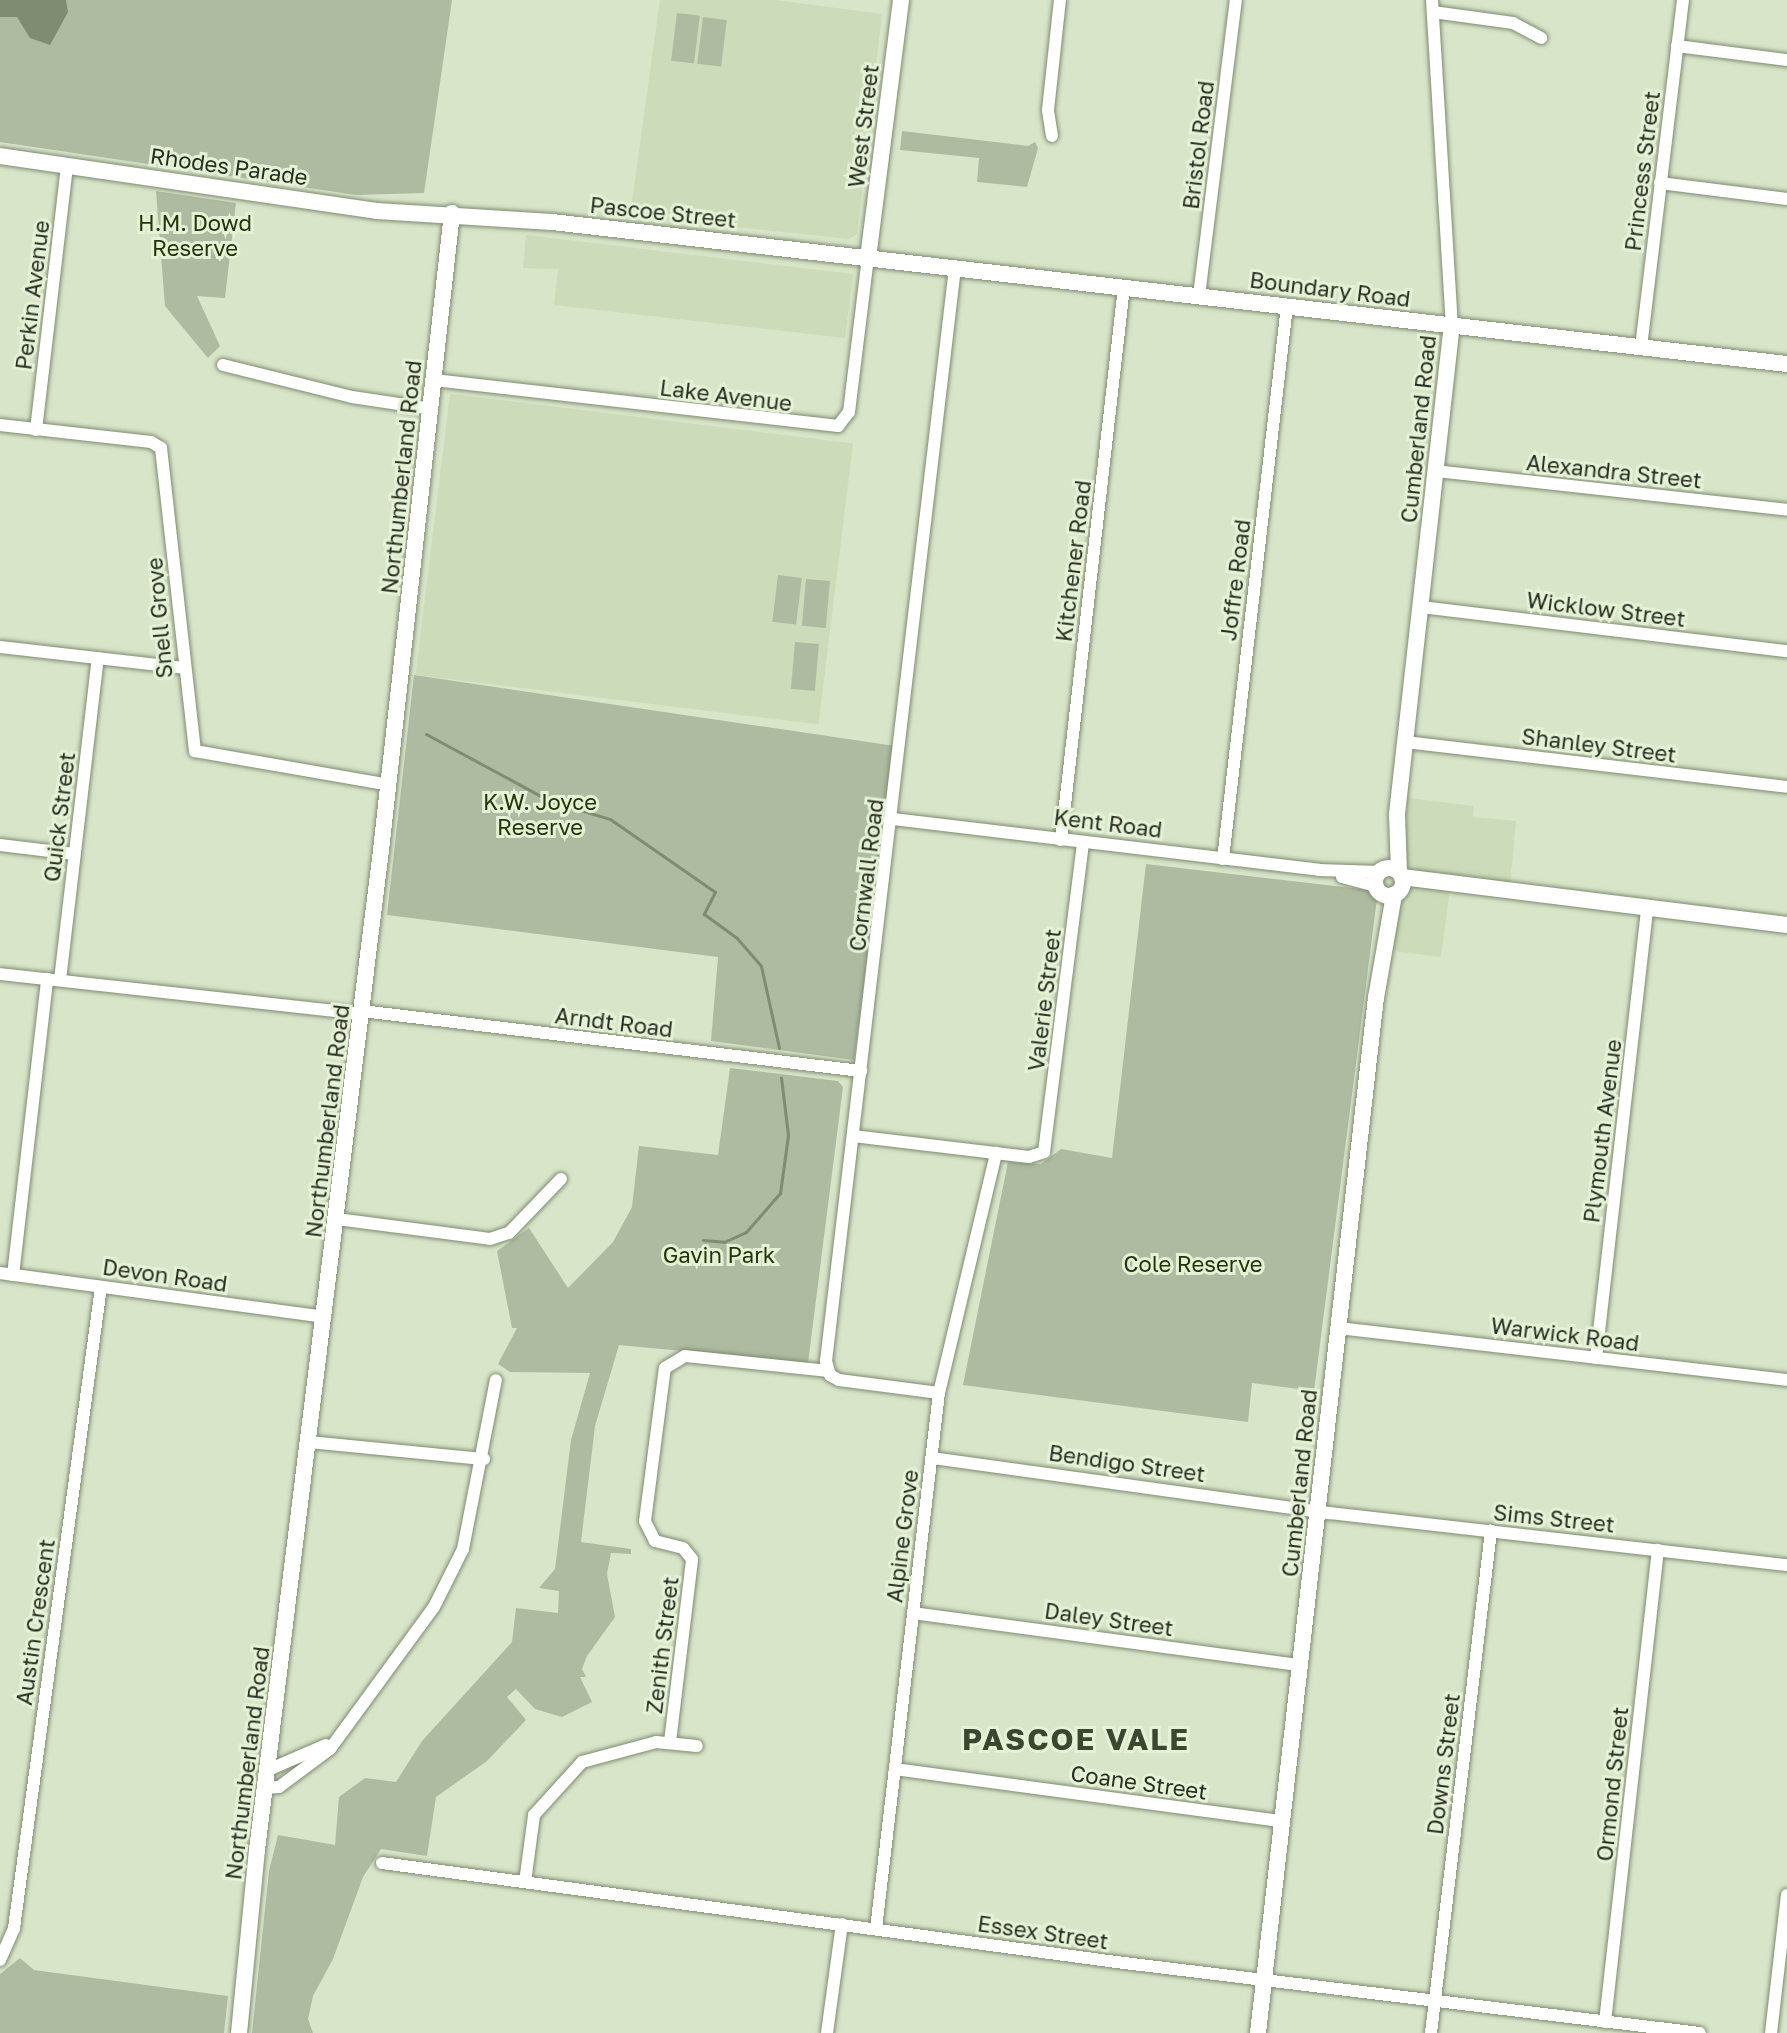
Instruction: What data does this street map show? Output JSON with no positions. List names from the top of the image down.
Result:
{
  "streets": {
    "main road": [
      "West Street",
      "Rhodes Parade",
      "Pascoe Street",
      "Boundary Road",
      "Cumberland Road",
      "Northumberland Road",
      "Kent Road"
    ],
    "street": [
      "Bristol Road",
      "Princess Street",
      "Perkin Avenue",
      "Lake Avenue",
      "Alexandra Street",
      "Kitchener Road",
      "Joffre Road",
      "Wicklow Street",
      "Snell Grove",
      "Shanley Street",
      "Quick Street",
      "Cornwall Road",
      "Valerie Street",
      "Arndt Road",
      "Plymouth Avenue",
      "Devon Road",
      "Warwick Road",
      "Bendigo Street",
      "Sims Street",
      "Alpine Grove",
      "Daley Street",
      "Austin Crescent",
      "Zenith Street",
      "Downs Street",
      "Coane Street",
      "Ormond Street",
      "Essex Street"
    ]
  },
  "crossings": [
    ["West Street", "Pascoe Street"],
    ["West Street", "Boundary Road"],
    ["West Street", "Lake Avenue"],
    ["Bristol Road", "Boundary Road"],
    ["Rhodes Parade", "Pascoe Street"],
    ["Rhodes Parade", "Perkin Avenue"],
    ["Rhodes Parade", "Northumberland Road"],
    ["Princess Street", "Boundary Road"],
    ["Pascoe Street", "Boundary Road"],
    ["Pascoe Street", "Lake Avenue"],
    ["Pascoe Street", "Northumberland Road"],
    ["Boundary Road", "Lake Avenue"],
    ["Boundary Road", "Cumberland Road"],
    ["Boundary Road", "Kitchener Road"],
    ["Boundary Road", "Joffre Road"],
    ["Boundary Road", "Cornwall Road"],
    ["Perkin Avenue", "Snell Grove"],
    ["Lake Avenue", "Northumberland Road"],
    ["Cumberland Road", "Alexandra Street"],
    ["Cumberland Road", "Wicklow Street"],
    ["Cumberland Road", "Shanley Street"],
    ["Cumberland Road", "Kent Road"],
    ["Cumberland Road", "Warwick Road"],
    ["Cumberland Road", "Bendigo Street"],
    ["Cumberland Road", "Sims Street"],
    ["Cumberland Road", "Daley Street"],
    ["Cumberland Road", "Coane Street"],
    ["Cumberland Road", "Essex Street"],
    ["Northumberland Road", "Snell Grove"],
    ["Northumberland Road", "Arndt Road"],
    ["Northumberland Road", "Devon Road"],
    ["Kitchener Road", "Kent Road"],
    ["Joffre Road", "Kent Road"],
    ["Quick Street", "Arndt Road"],
    ["Quick Street", "Devon Road"],
    ["Kent Road", "Cornwall Road"],
    ["Kent Road", "Valerie Street"],
    ["Kent Road", "Plymouth Avenue"],
    ["Cornwall Road", "Arndt Road"],
    ["Cornwall Road", "Zenith Street"],
    ["Valerie Street", "Alpine Grove"],
    ["Plymouth Avenue", "Warwick Road"],
    ["Devon Road", "Austin Crescent"],
    ["Bendigo Street", "Sims Street"],
    ["Bendigo Street", "Alpine Grove"],
    ["Sims Street", "Downs Street"],
    ["Sims Street", "Ormond Street"],
    ["Alpine Grove", "Daley Street"],
    ["Alpine Grove", "Coane Street"],
    ["Alpine Grove", "Essex Street"],
    ["Zenith Street", "Essex Street"],
    ["Downs Street", "Essex Street"],
    ["Ormond Street", "Essex Street"]
  ],
  "districts": ["PASCOE VALE"],
  "parks": [
    "H.M. Dowd Reserve",
    "K.W. Joyce Reserve",
    "Gavin Park",
    "Cole Reserve"
  ]
}
